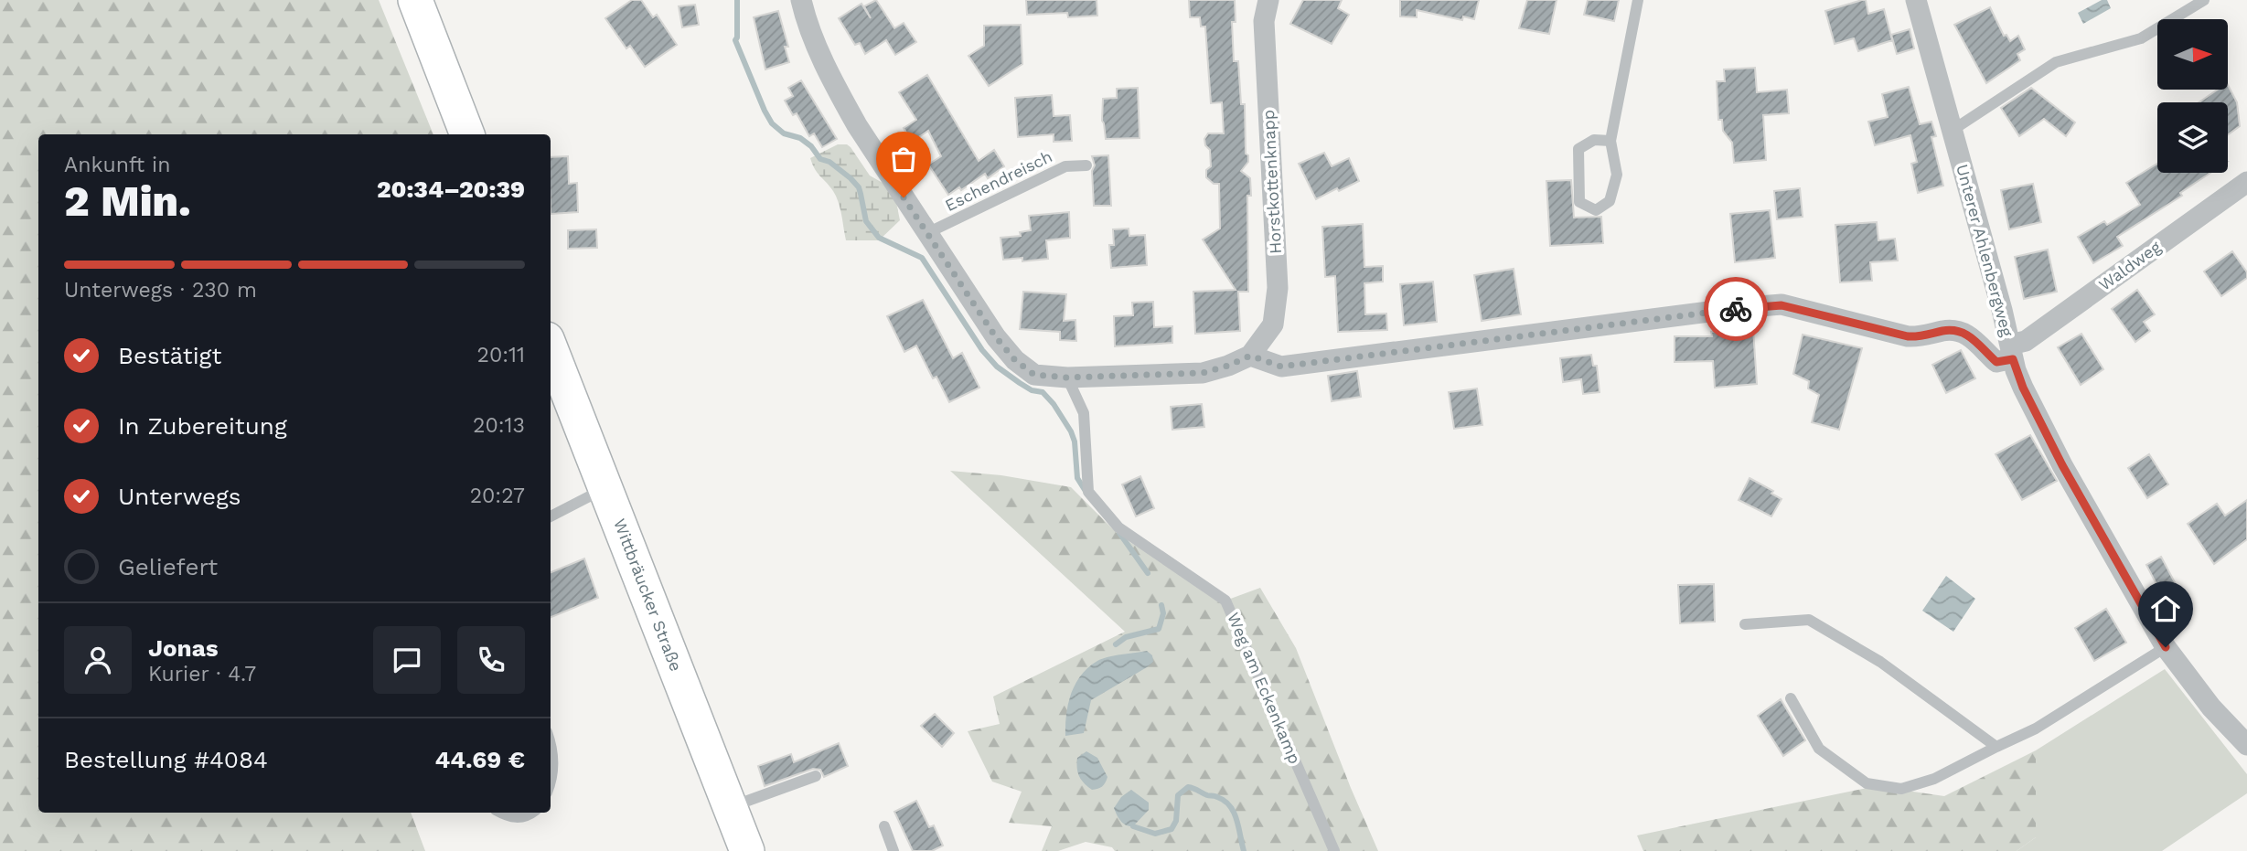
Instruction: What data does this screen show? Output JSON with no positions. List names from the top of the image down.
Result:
{
  "streets": {
    "main road": ["Wittbräucker Straße"],
    "street": ["Horstkottenknapp", "Unterer Ahlenbergweg", "Waldweg"],
    "lane": ["Eschendreisch", "Weg am Eckenkamp"]
  },
  "crossings": [
    ["Unterer Ahlenbergweg", "Waldweg"]
  ],
  "north": "right",
  "page": {
    "heading": ["2 Min.", "Ankunft in", "20:34–20:39"],
    "panel": [
      "Jonas",
      "Kurier · 4.7",
      "Bestellung #4084",
      "44.69 €"
    ],
    "bar": "Unterwegs · 230 m",
    "list": [
      ["Bestätigt", "20:11"],
      ["In Zubereitung", "20:13"],
      ["Unterwegs", "20:27"],
      "Geliefert"
    ]
  }
}
